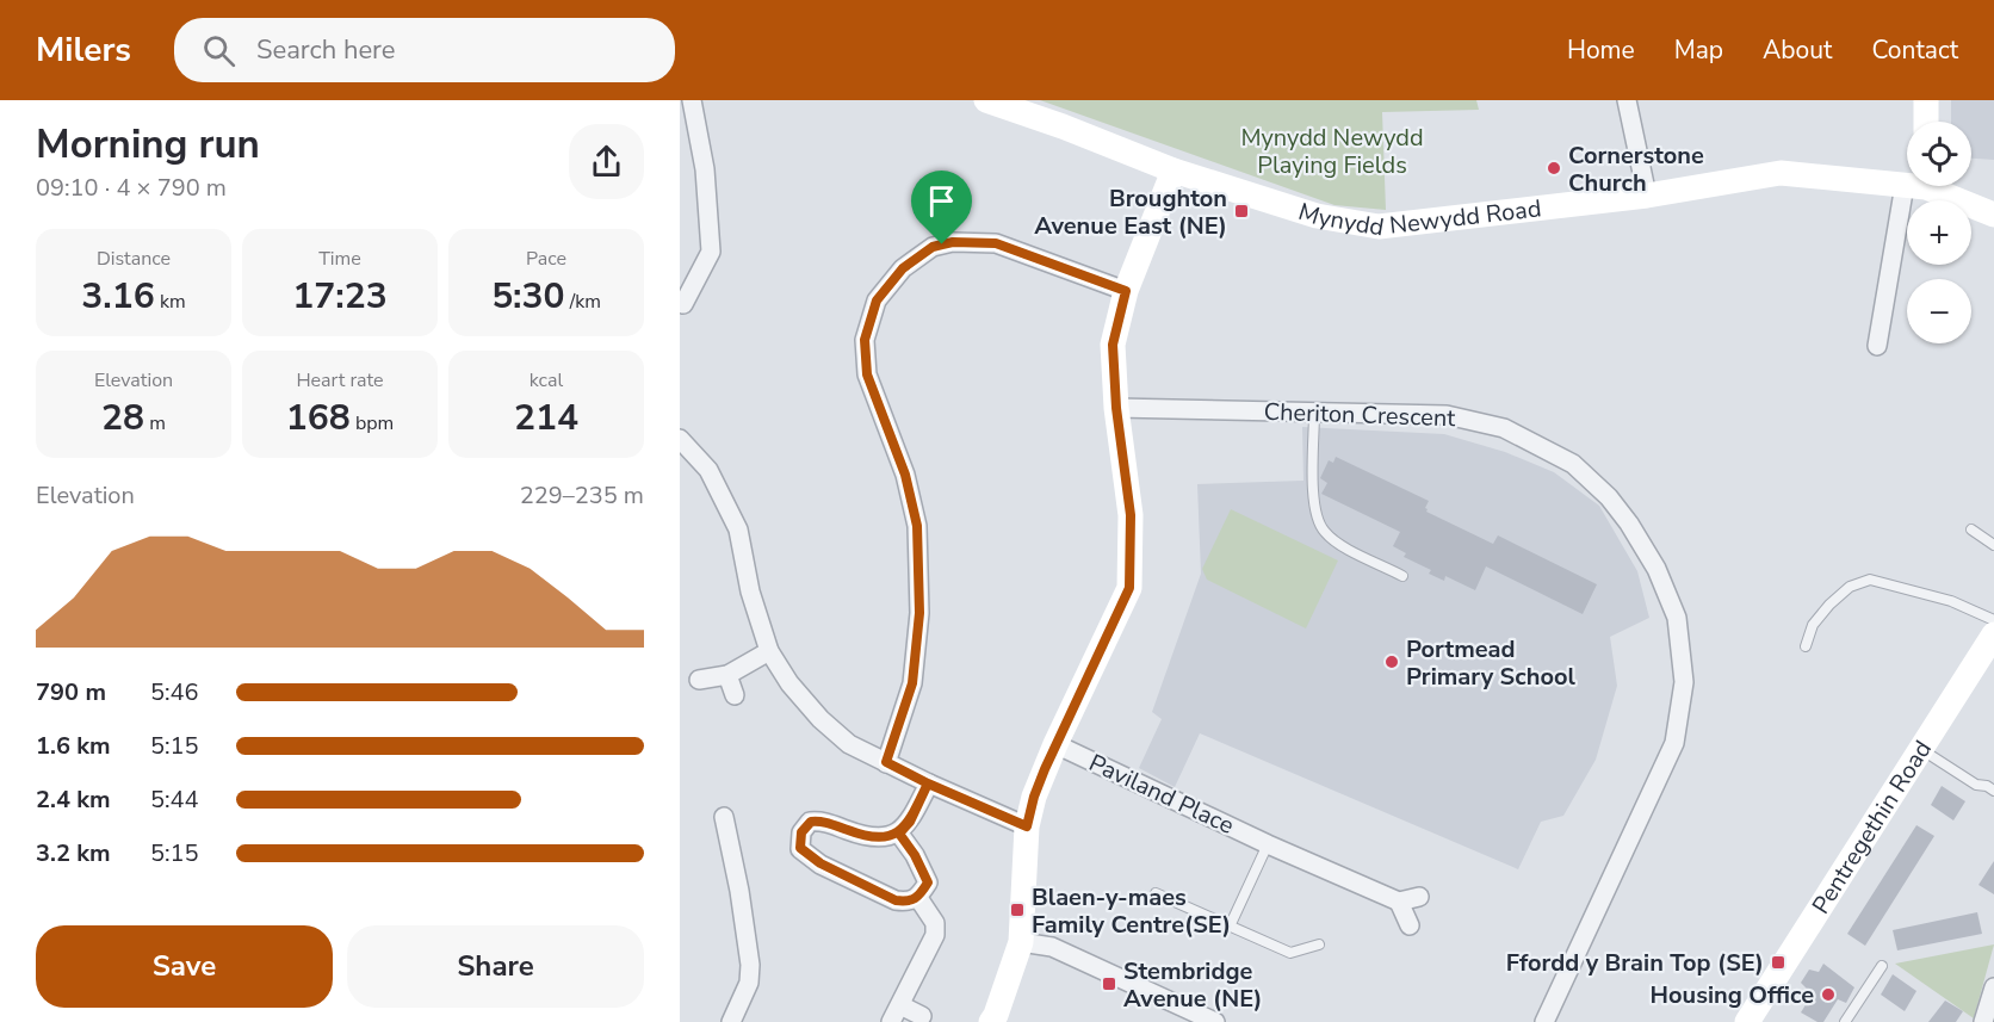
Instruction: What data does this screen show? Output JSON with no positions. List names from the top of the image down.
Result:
{
  "streets": {
    "street": [
      "Mynydd Newydd Road",
      "Cheriton Crescent",
      "Paviland Place",
      "Pentregethin Road"
    ]
  },
  "parks": ["Mynydd Newydd Playing Fields"],
  "places": {
    "other": ["Cornerstone Church", "Portmead Primary School", "Housing Office"],
    "transit": [
      "Broughton Avenue East (NE)",
      "Blaen-y-maes Family Centre(SE)",
      "Ffordd y Brain Top (SE)",
      "Stembridge Avenue (NE)"
    ]
  },
  "page": {
    "header": "Milers",
    "search": "Search here",
    "nav": [
      "Home",
      "Map",
      "About",
      "Contact"
    ],
    "heading": ["Morning run", "09:10 · 4 × 790 m"],
    "map_buttons": ["+", "−"],
    "stats": [
      ["Distance", "3.16 km"],
      ["Time", "17:23"],
      ["Pace", "5:30 /km"],
      ["Elevation", "28 m"],
      ["Heart rate", "168 bpm"],
      ["kcal", "214"]
    ],
    "chart": ["Elevation", "229–235 m"],
    "list": [
      {
        "name": "790 m",
        "note": "5:46"
      },
      {
        "name": "1.6 km",
        "note": "5:15"
      },
      {
        "name": "2.4 km",
        "note": "5:44"
      },
      {
        "name": "3.2 km",
        "note": "5:15"
      }
    ],
    "buttons": ["Save", "Share"]
  }
}
